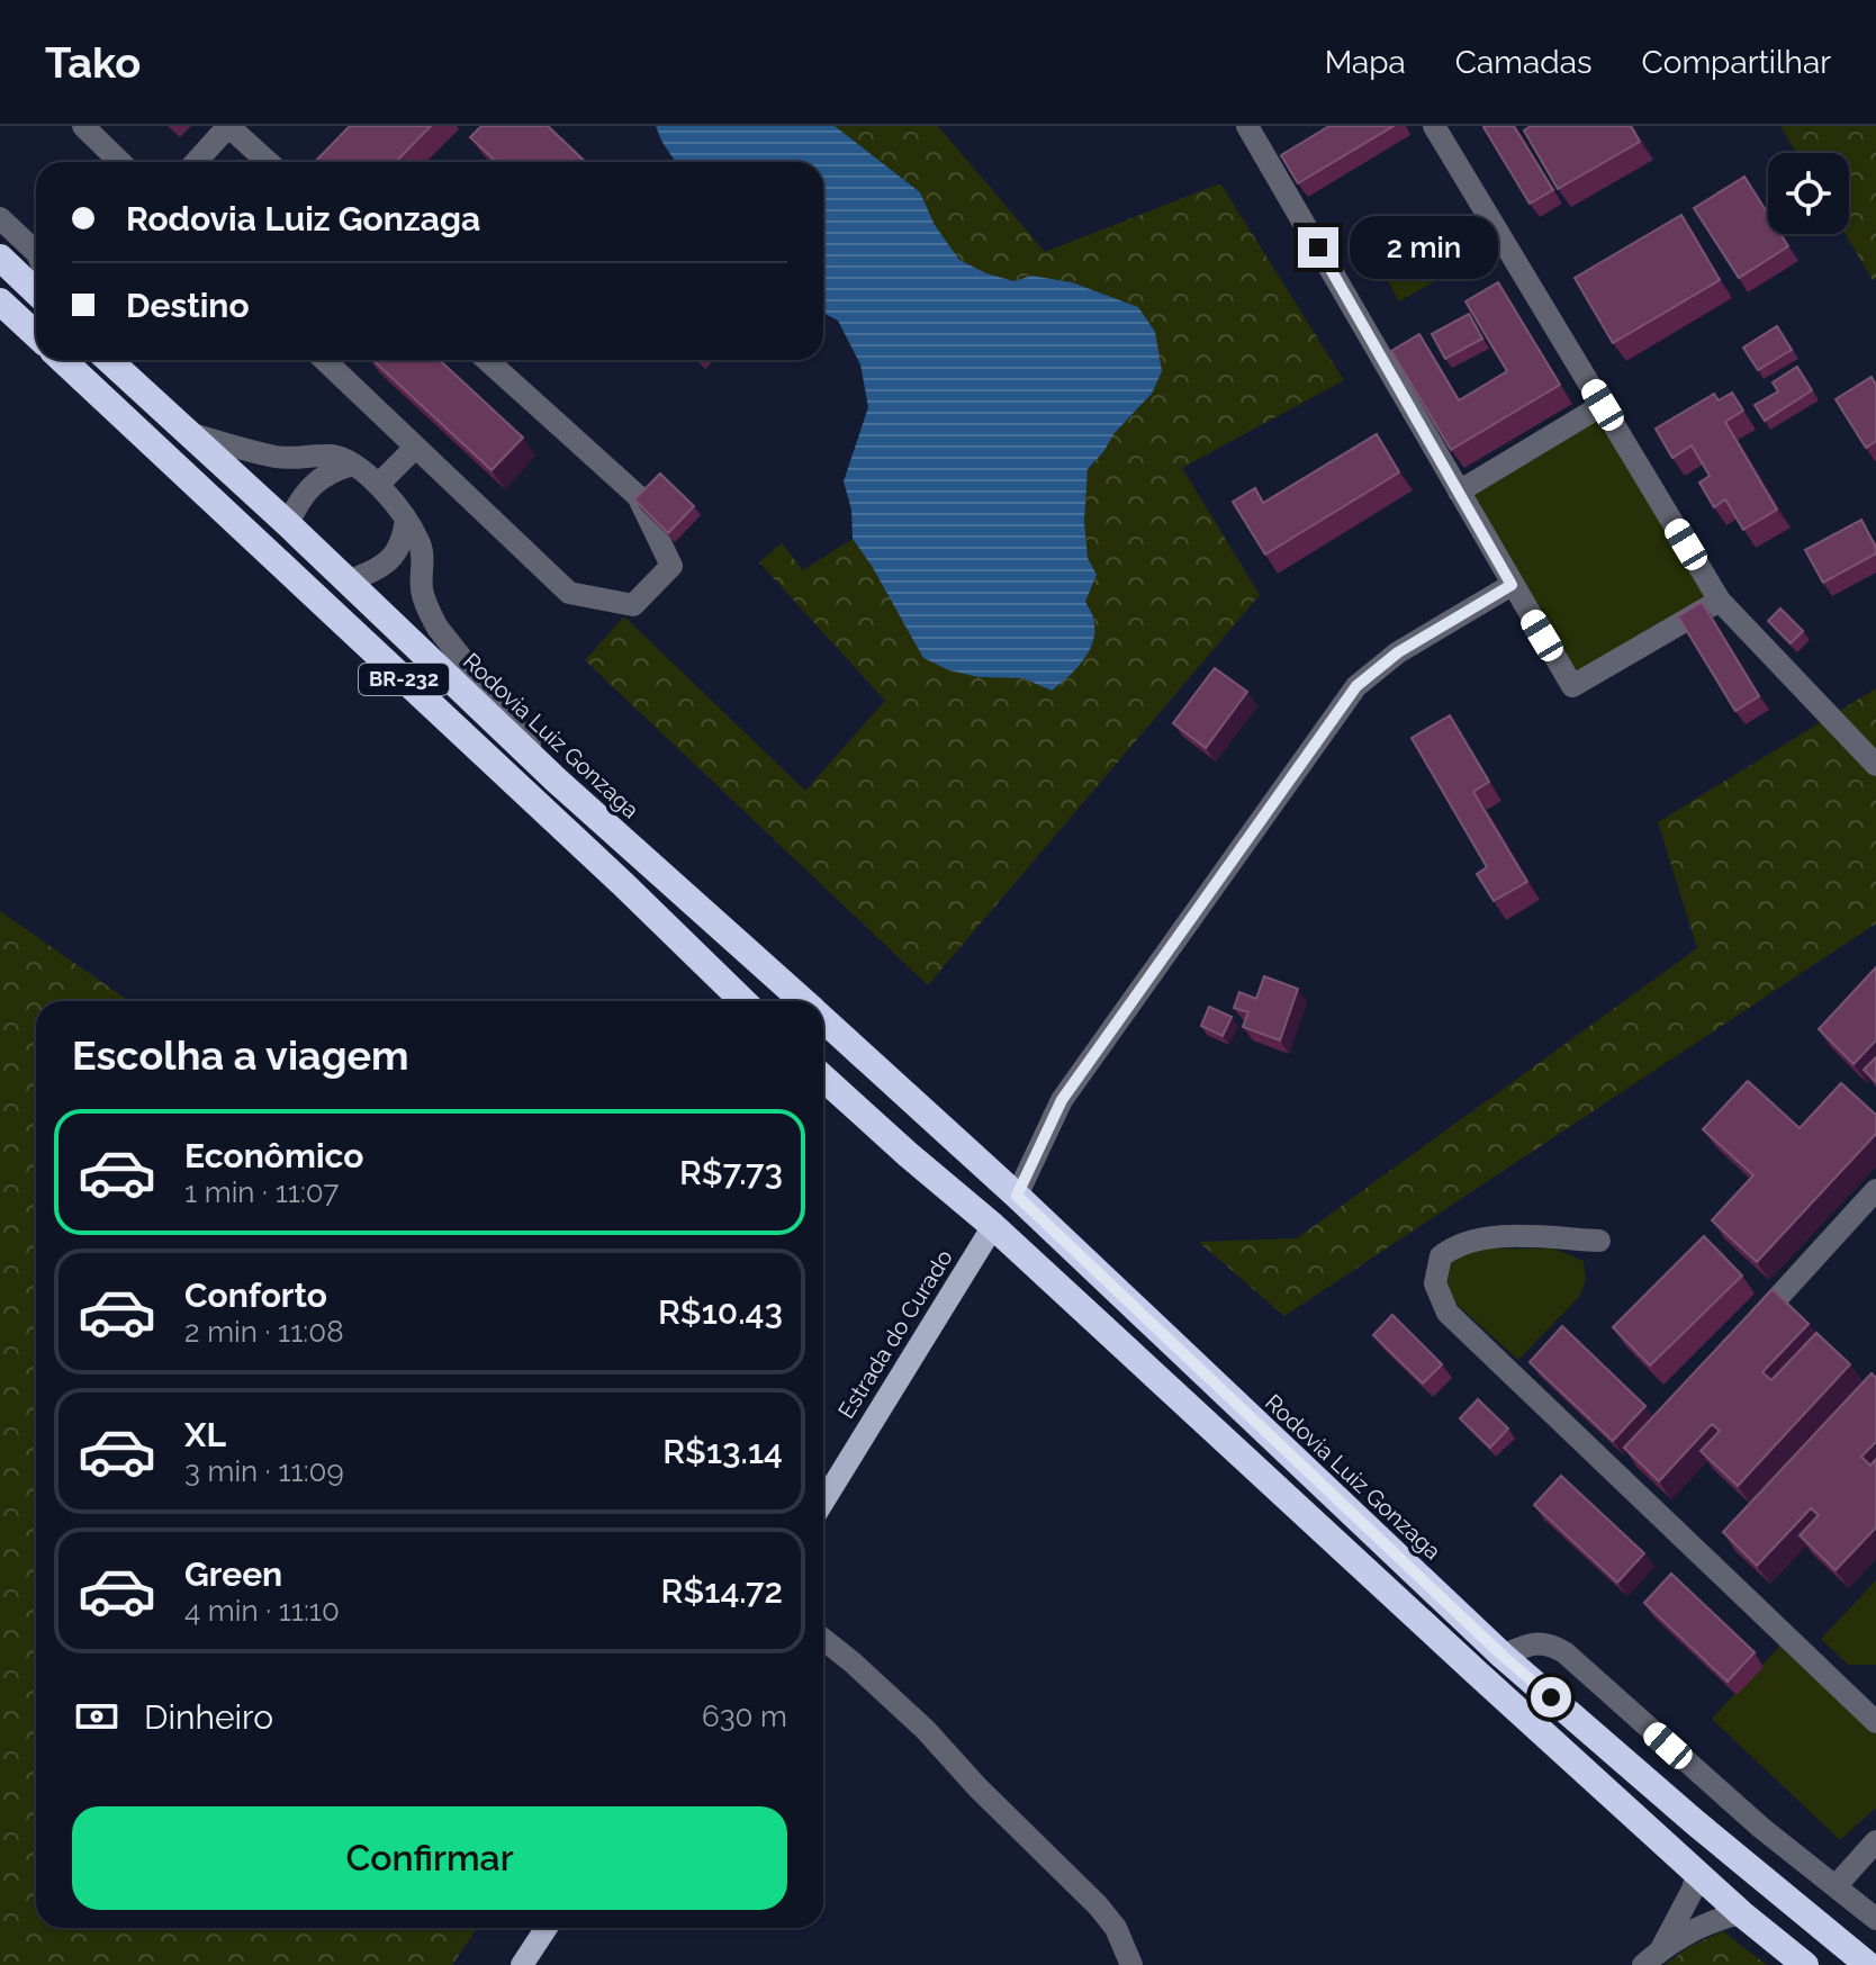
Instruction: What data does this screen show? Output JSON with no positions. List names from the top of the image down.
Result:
{
  "streets": {
    "highway": ["BR-232", "Rodovia Luiz Gonzaga"],
    "main road": ["Estrada do Curado"]
  },
  "page": {
    "header": "Tako",
    "nav": ["Mapa", "Camadas", "Compartilhar"],
    "banner": ["Rodovia Luiz Gonzaga", "Destino"],
    "bubble": "2 min",
    "heading": "Escolha a viagem",
    "list": [
      {
        "name": "Econômico",
        "note": "1 min · 11:07",
        "value": "R$7.73"
      },
      {
        "name": "Conforto",
        "note": "2 min · 11:08",
        "value": "R$10.43"
      },
      {
        "name": "XL",
        "note": "3 min · 11:09",
        "value": "R$13.14"
      },
      {
        "name": "Green",
        "note": "4 min · 11:10",
        "value": "R$14.72"
      }
    ],
    "pay": ["Dinheiro", "630 m"],
    "buttons": "Confirmar"
  }
}
